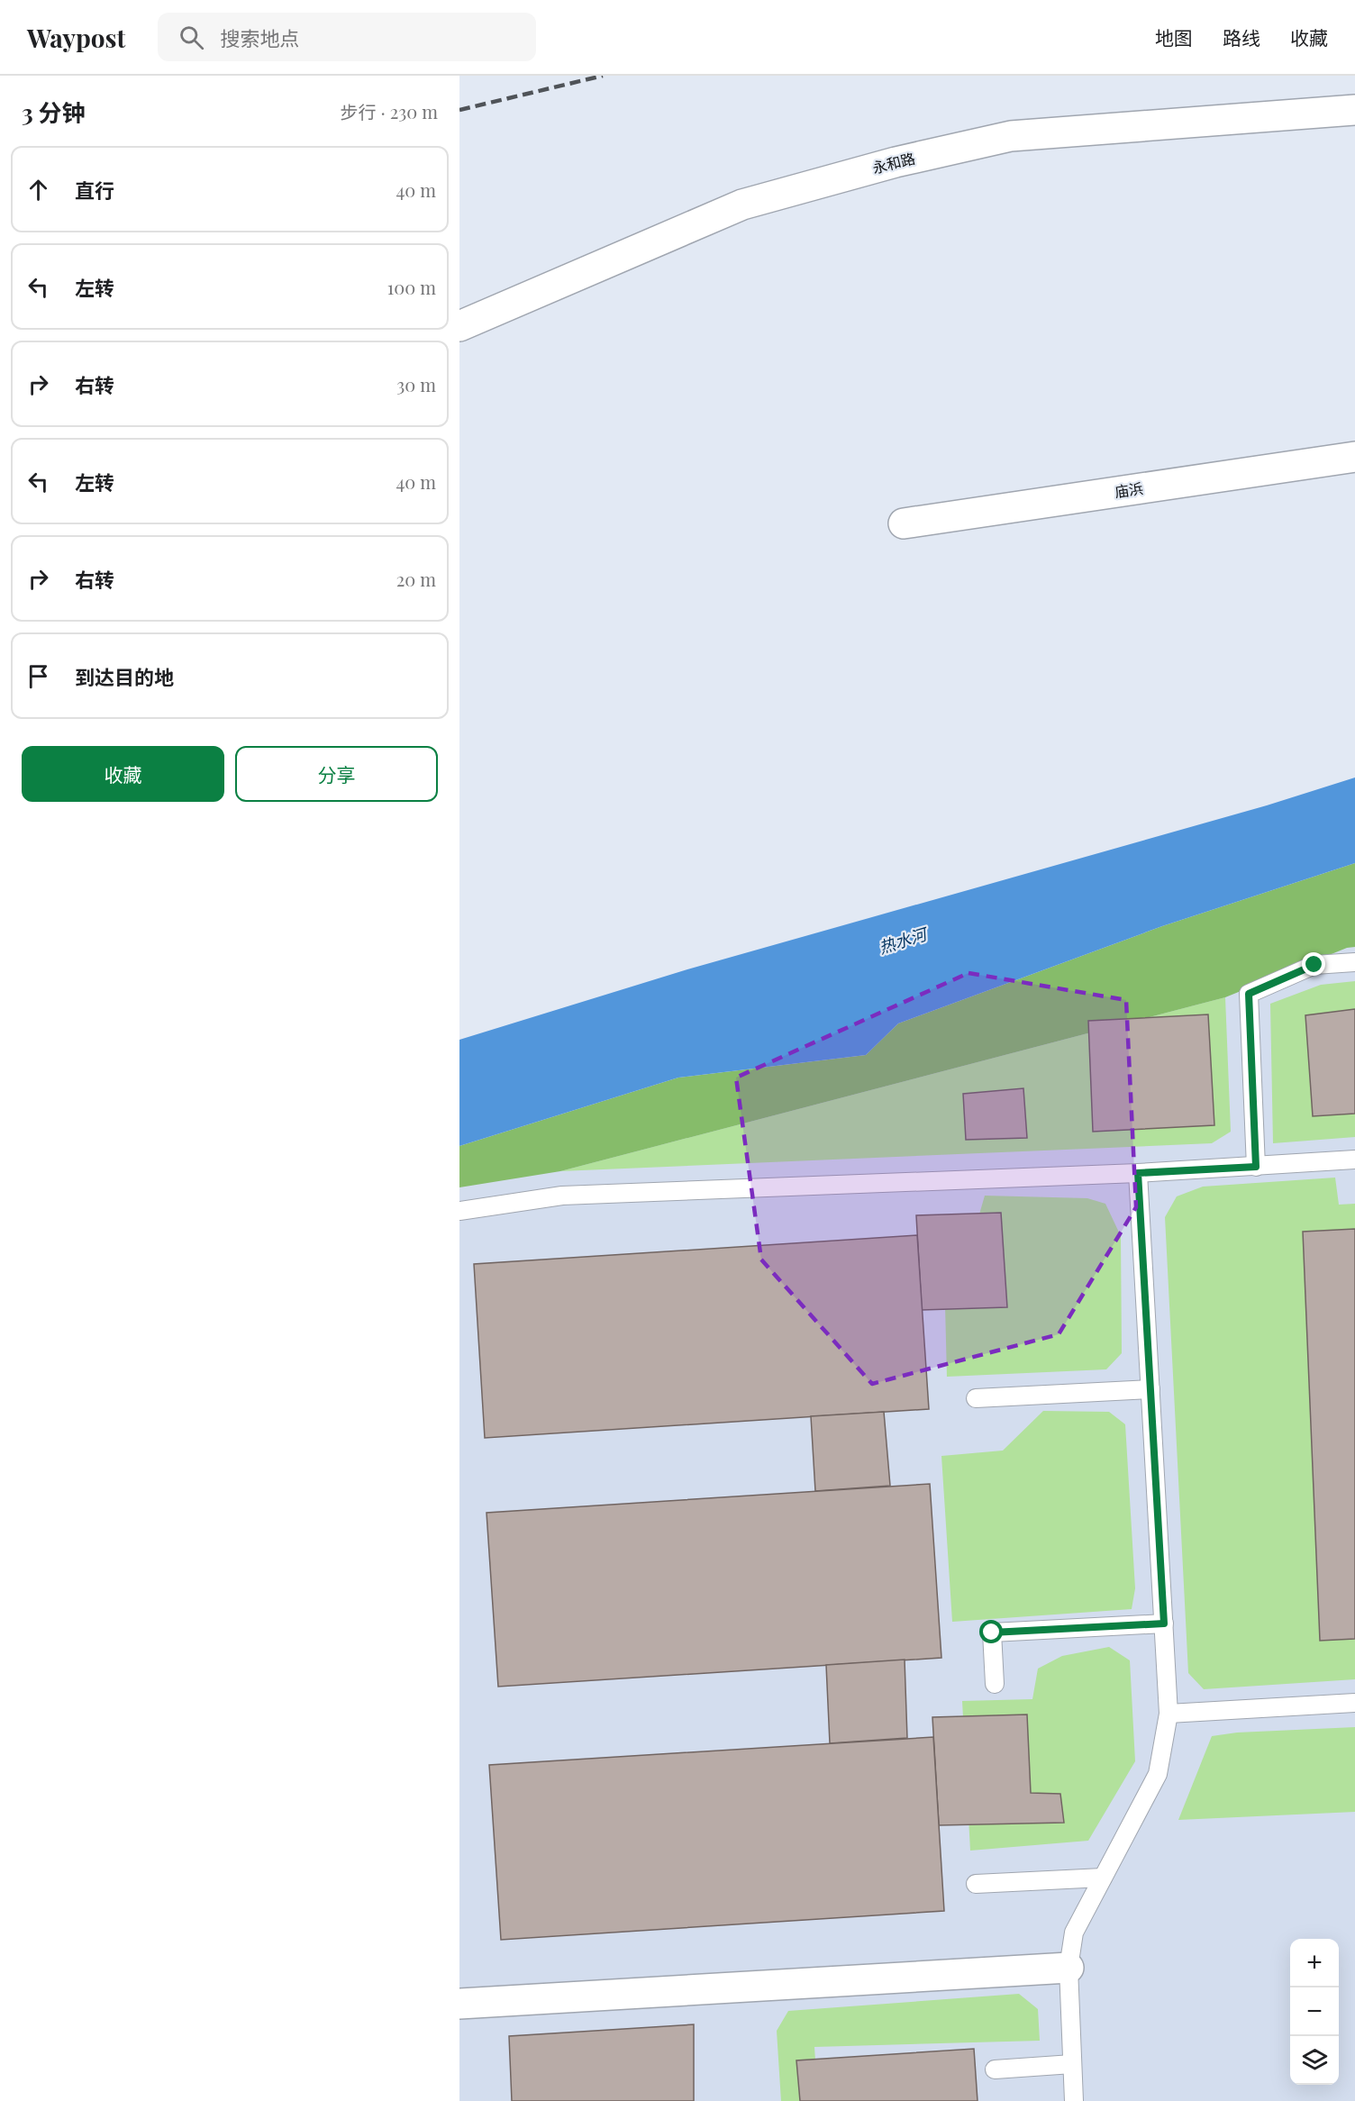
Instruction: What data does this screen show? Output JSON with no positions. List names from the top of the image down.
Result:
{
  "streets": {
    "street": ["永和路", "庙浜"]
  },
  "water": ["热水河"],
  "page": {
    "header": "Waypost",
    "search": "搜索地点",
    "nav": ["地图", "路线", "收藏"],
    "heading": ["3 分钟", "步行 · 230 m"],
    "list": [
      ["直行", "40 m"],
      ["左转", "100 m"],
      ["右转", "30 m"],
      ["左转", "40 m"],
      ["右转", "20 m"],
      "到达目的地"
    ],
    "buttons": ["收藏", "分享"],
    "map_buttons": ["+", "−"]
  }
}
